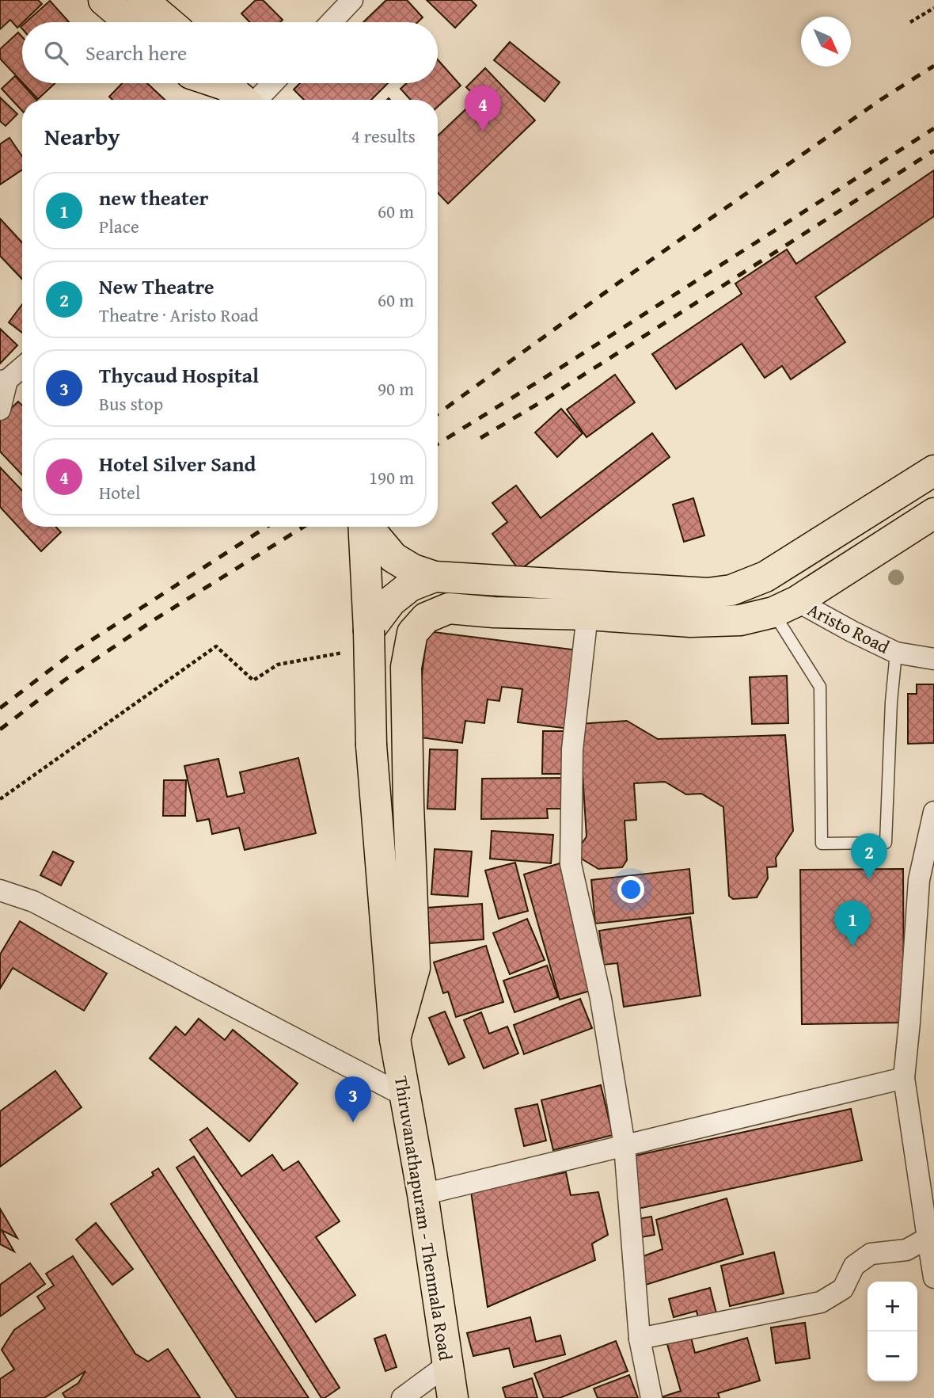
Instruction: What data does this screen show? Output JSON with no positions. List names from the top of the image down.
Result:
{
  "streets": {
    "main road": ["Thiruvanathapuram - Thenmala Road"],
    "street": ["Aristo Road"]
  },
  "north": "bottom right",
  "page": {
    "search": "Search here",
    "pins": [
      "4",
      "2",
      "1",
      "3"
    ],
    "heading": ["Nearby", "4 results"],
    "list": [
      {
        "mark": "1",
        "name": "new theater",
        "note": "Place",
        "value": "60 m"
      },
      {
        "mark": "2",
        "name": "New Theatre",
        "note": "Theatre · Aristo Road",
        "value": "60 m"
      },
      {
        "mark": "3",
        "name": "Thycaud Hospital",
        "note": "Bus stop",
        "value": "90 m"
      },
      {
        "mark": "4",
        "name": "Hotel Silver Sand",
        "note": "Hotel",
        "value": "190 m"
      }
    ],
    "map_buttons": ["+", "−"]
  }
}
